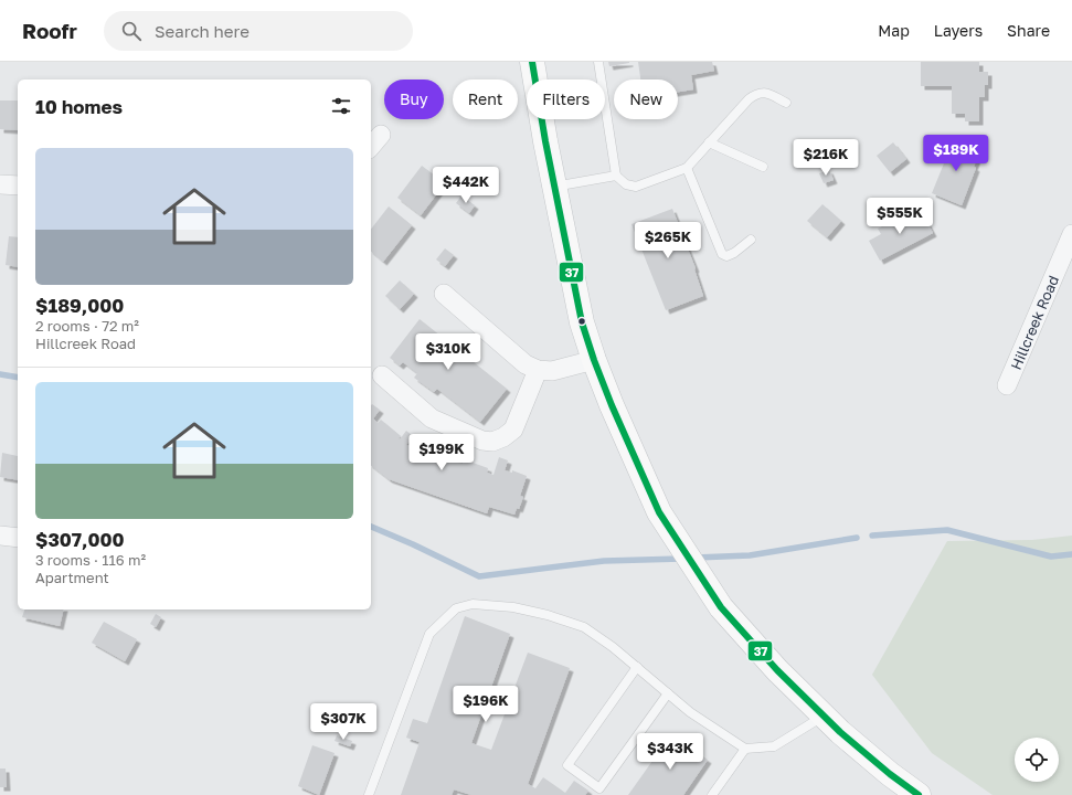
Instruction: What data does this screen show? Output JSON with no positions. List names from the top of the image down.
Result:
{
  "streets": {
    "street": ["Hillcreek Road"]
  },
  "lines": ["transit line 37"],
  "page": {
    "header": "Roofr",
    "search": "Search here",
    "nav": ["Map", "Layers", "Share"],
    "chip": [
      "Buy",
      "Rent",
      "Filters",
      "New"
    ],
    "heading": "10 homes",
    "list": [
      {
        "name": "$189,000",
        "note": "2 rooms · 72 m² · Hillcreek Road"
      },
      {
        "name": "$307,000",
        "note": "3 rooms · 116 m² · Apartment"
      }
    ],
    "price": [
      "$189K",
      "$216K",
      "$442K",
      "$555K",
      "$265K",
      "$310K",
      "$199K",
      "$196K",
      "$307K",
      "$343K"
    ]
  }
}
